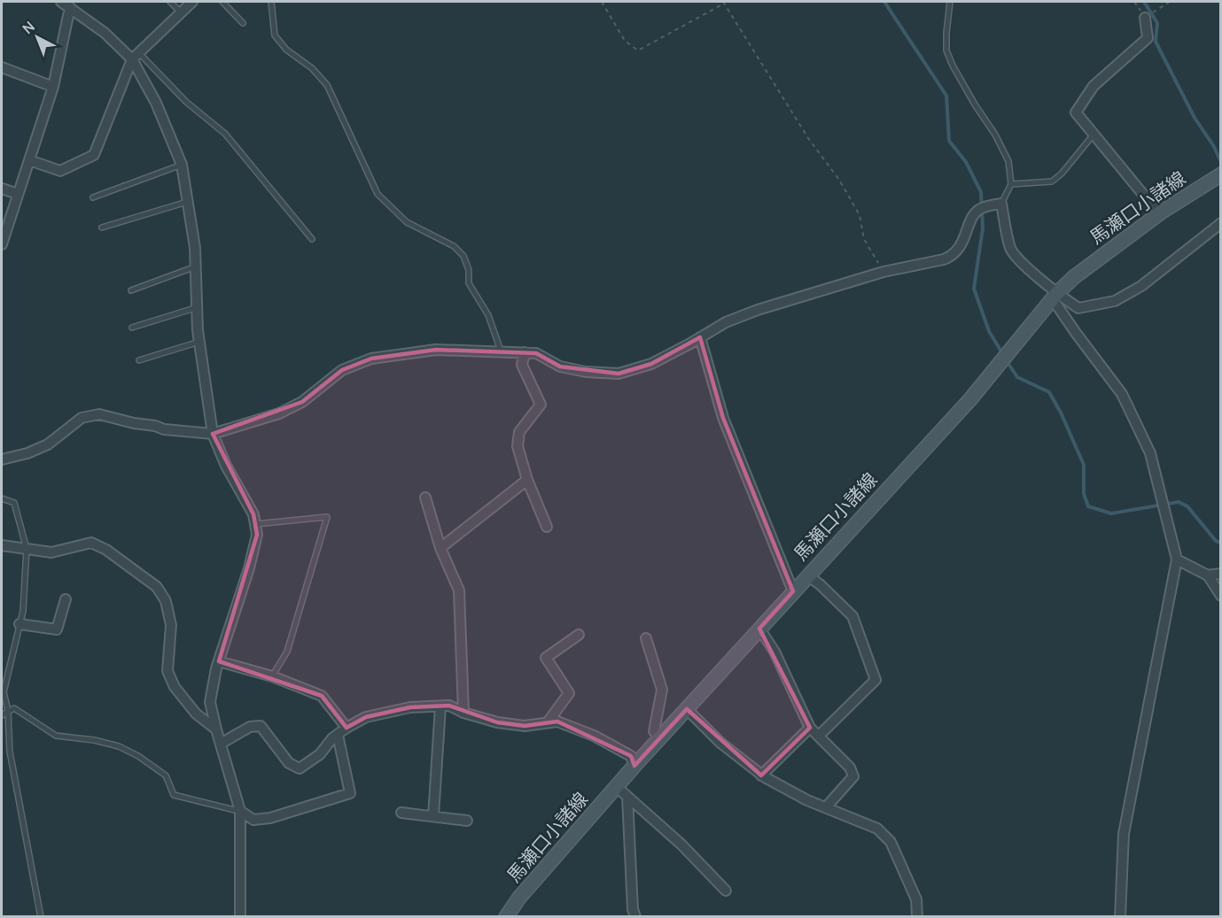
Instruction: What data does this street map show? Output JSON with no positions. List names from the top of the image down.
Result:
{
  "streets": {
    "main road": ["馬瀬口小諸線"]
  },
  "north": "top left"
}
